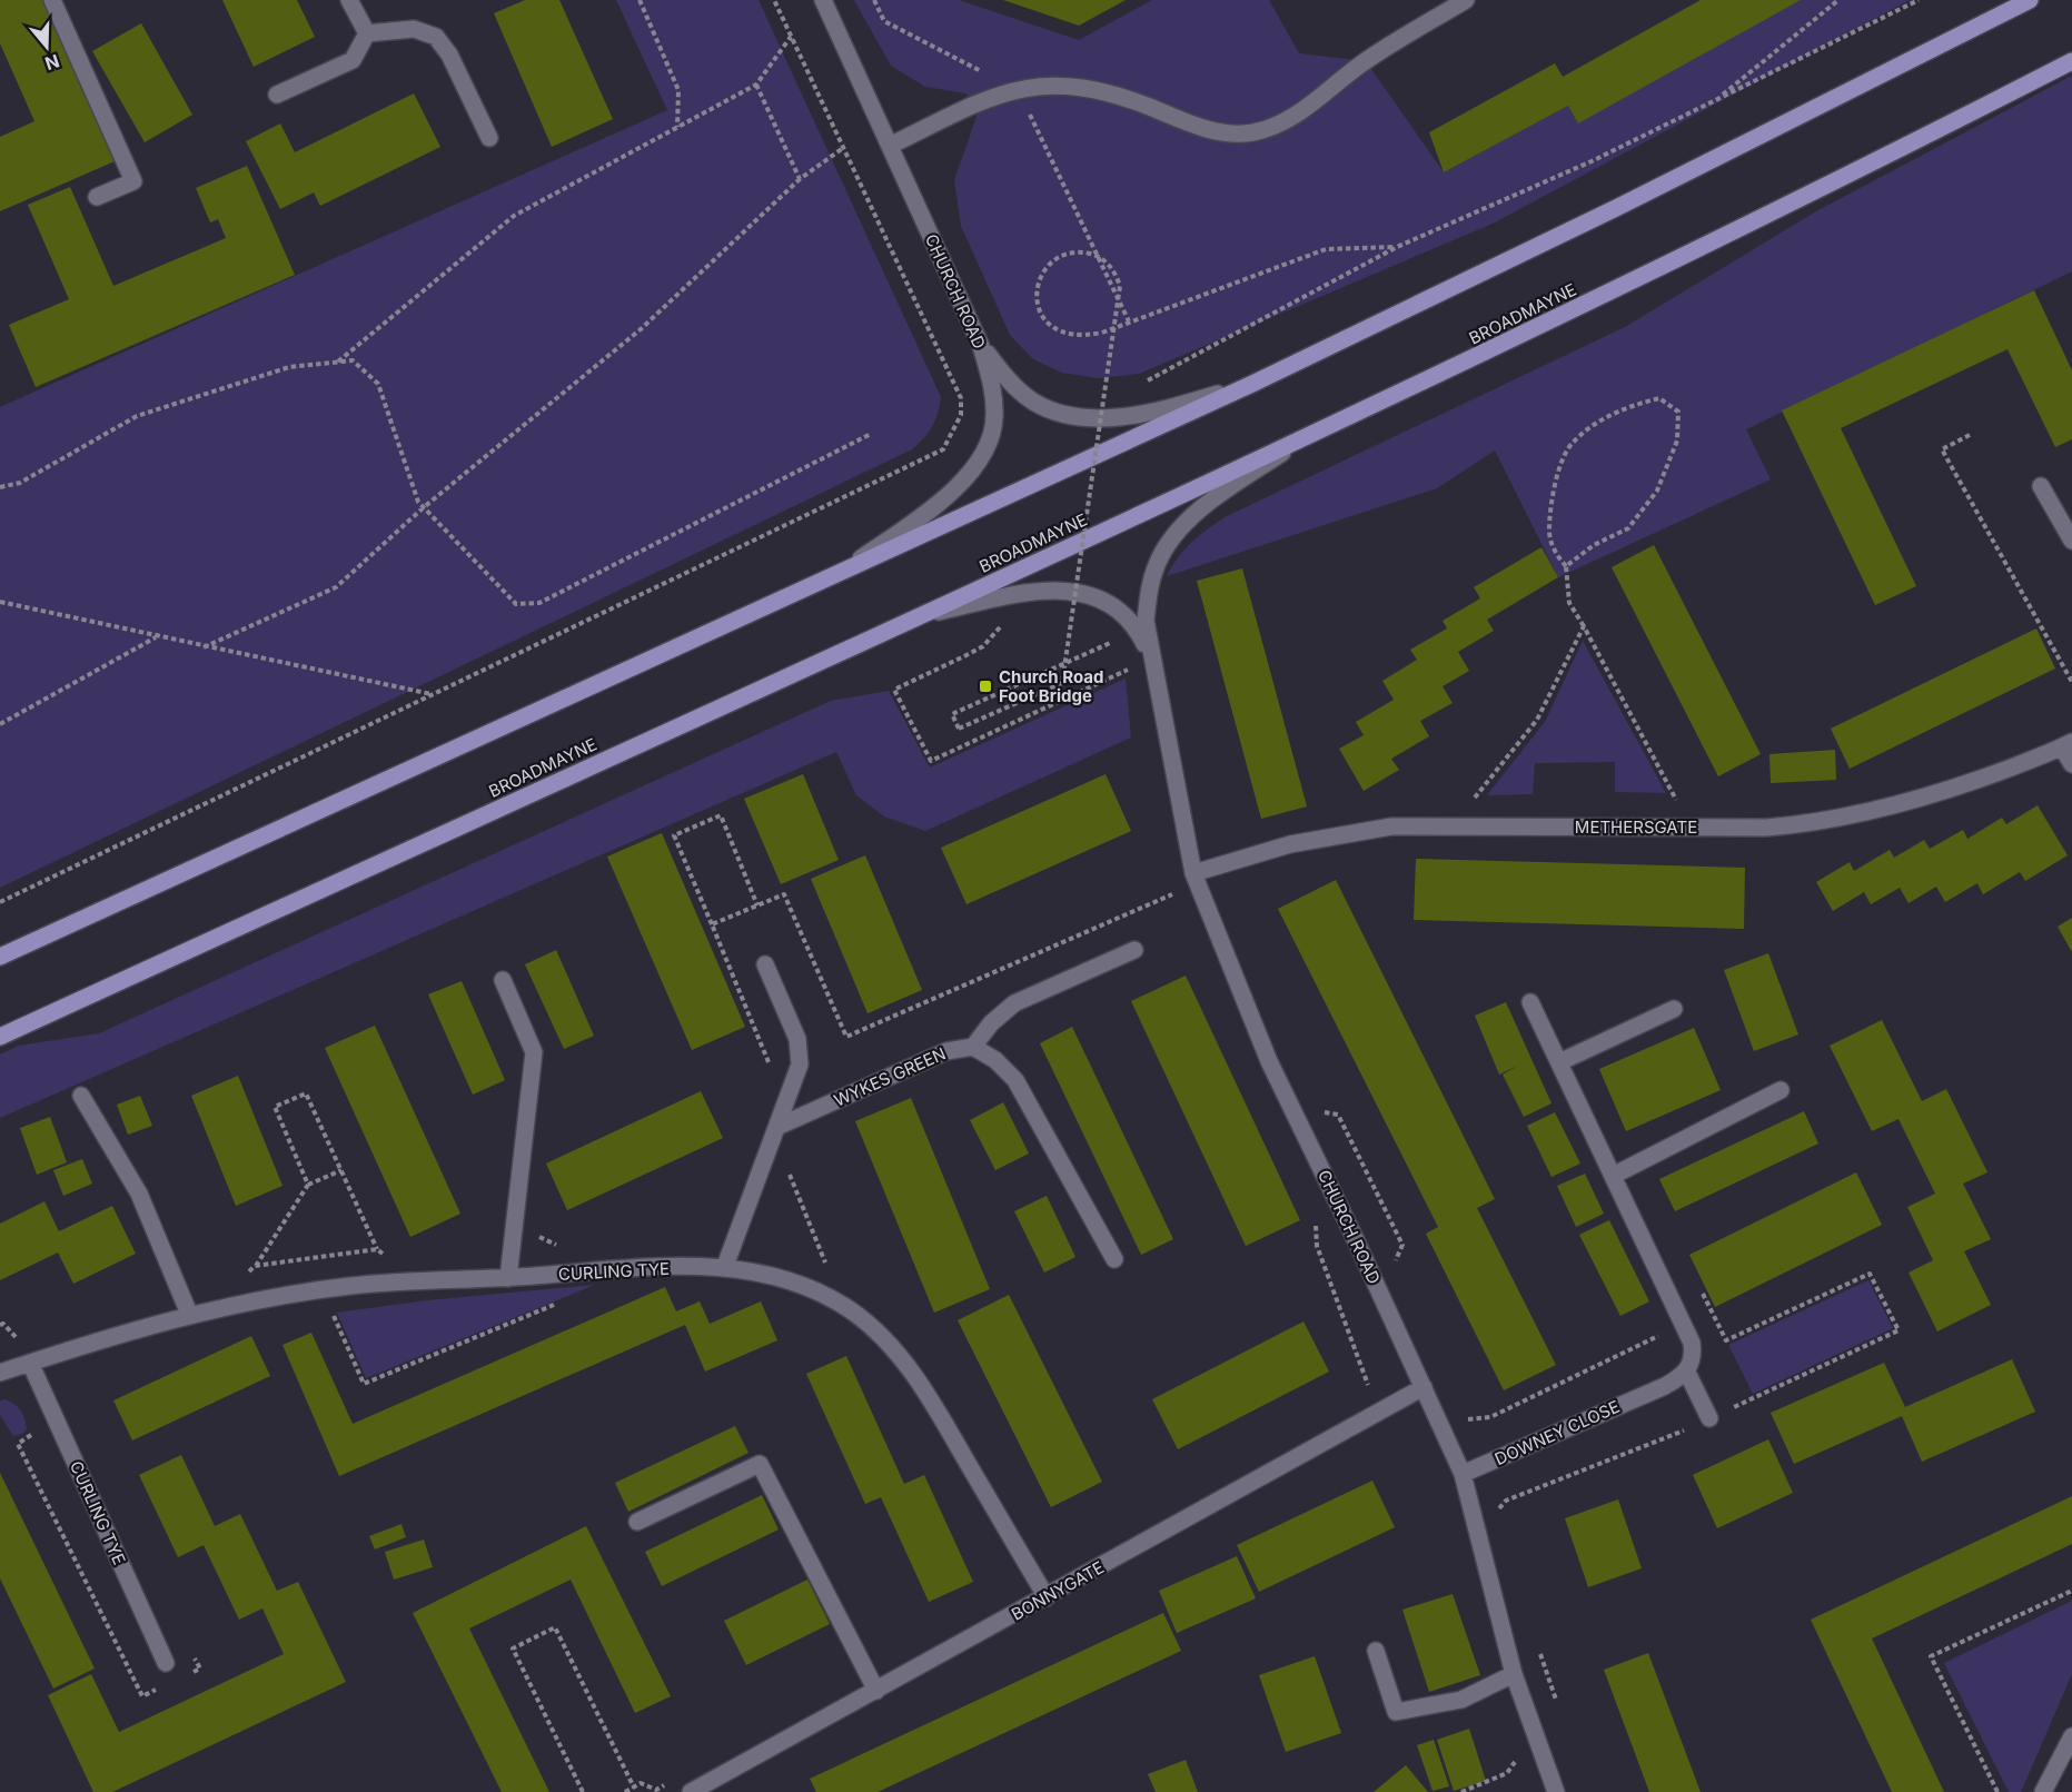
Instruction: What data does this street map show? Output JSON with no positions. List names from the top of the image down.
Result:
{
  "streets": {
    "main road": ["BROADMAYNE"],
    "street": [
      "CHURCH ROAD",
      "METHERSGATE",
      "WYKES GREEN",
      "CURLING TYE",
      "DOWNEY CLOSE",
      "BONNYGATE"
    ]
  },
  "crossings": [
    ["CHURCH ROAD", "BROADMAYNE"],
    ["CHURCH ROAD", "METHERSGATE"],
    ["CHURCH ROAD", "DOWNEY CLOSE"],
    ["CHURCH ROAD", "BONNYGATE"],
    ["CURLING TYE", "BONNYGATE"]
  ],
  "places": {
    "transit": ["Church Road Foot Bridge"]
  },
  "north": "bottom"
}
